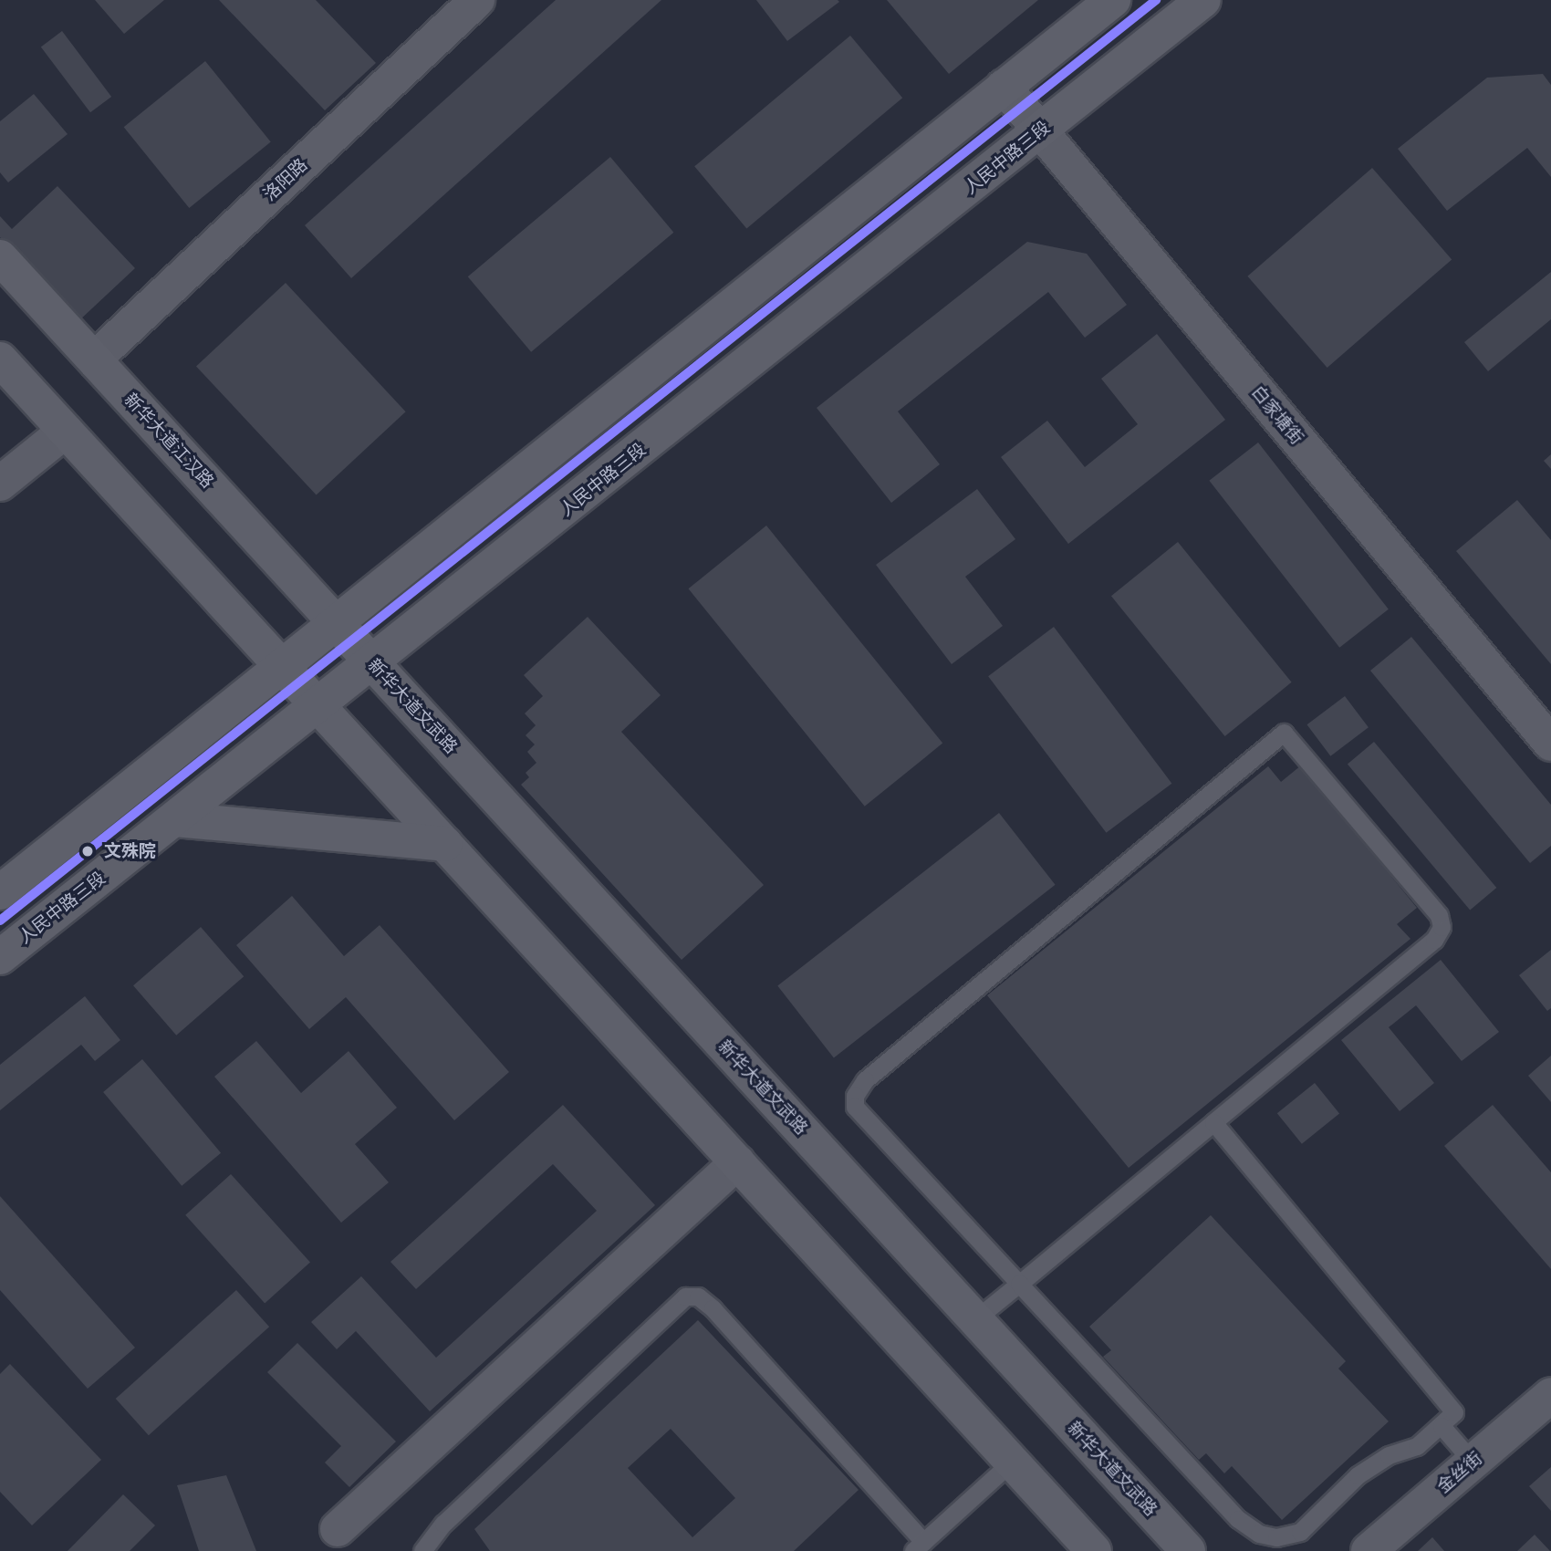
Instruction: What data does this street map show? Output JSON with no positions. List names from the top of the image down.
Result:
{
  "streets": {
    "main road": ["人民中路三段", "新华大道江汉路", "新华大道文武路"],
    "street": ["洛阳路", "白家塘街", "金丝街"]
  },
  "crossings": [
    ["人民中路三段", "白家塘街"],
    ["人民中路三段", "新华大道文武路"],
    ["洛阳路", "新华大道江汉路"],
    ["新华大道江汉路", "新华大道文武路"]
  ],
  "places": ["文殊院"]
}
